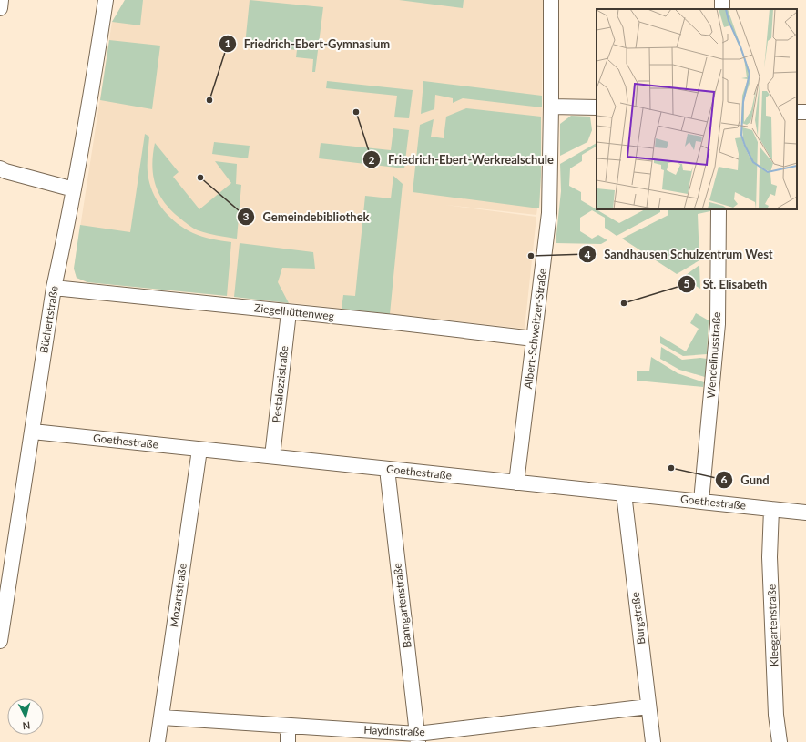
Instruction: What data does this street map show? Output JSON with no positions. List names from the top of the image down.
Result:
{
  "streets": {
    "street": [
      "Ziegelhüttenweg",
      "Büchertstraße",
      "Albert-Schweitzer-Straße",
      "Wendelinusstraße",
      "Pestalozzistraße",
      "Goethestraße",
      "Mozartstraße",
      "Banngartenstraße",
      "Burgstraße",
      "Kleegartenstraße",
      "Haydnstraße"
    ]
  },
  "crossings": [
    ["Ziegelhüttenweg", "Büchertstraße"],
    ["Ziegelhüttenweg", "Albert-Schweitzer-Straße"],
    ["Ziegelhüttenweg", "Pestalozzistraße"],
    ["Büchertstraße", "Goethestraße"],
    ["Albert-Schweitzer-Straße", "Goethestraße"],
    ["Wendelinusstraße", "Goethestraße"],
    ["Pestalozzistraße", "Goethestraße"],
    ["Goethestraße", "Mozartstraße"],
    ["Goethestraße", "Banngartenstraße"],
    ["Goethestraße", "Burgstraße"],
    ["Goethestraße", "Kleegartenstraße"],
    ["Mozartstraße", "Haydnstraße"],
    ["Banngartenstraße", "Haydnstraße"],
    ["Burgstraße", "Haydnstraße"]
  ],
  "places": [
    "Friedrich-Ebert-Gymnasium",
    "Friedrich-Ebert-Werkrealschule",
    "Gemeindebibliothek",
    "Sandhausen Schulzentrum West",
    "St. Elisabeth",
    "Gund"
  ],
  "north": "bottom"
}
